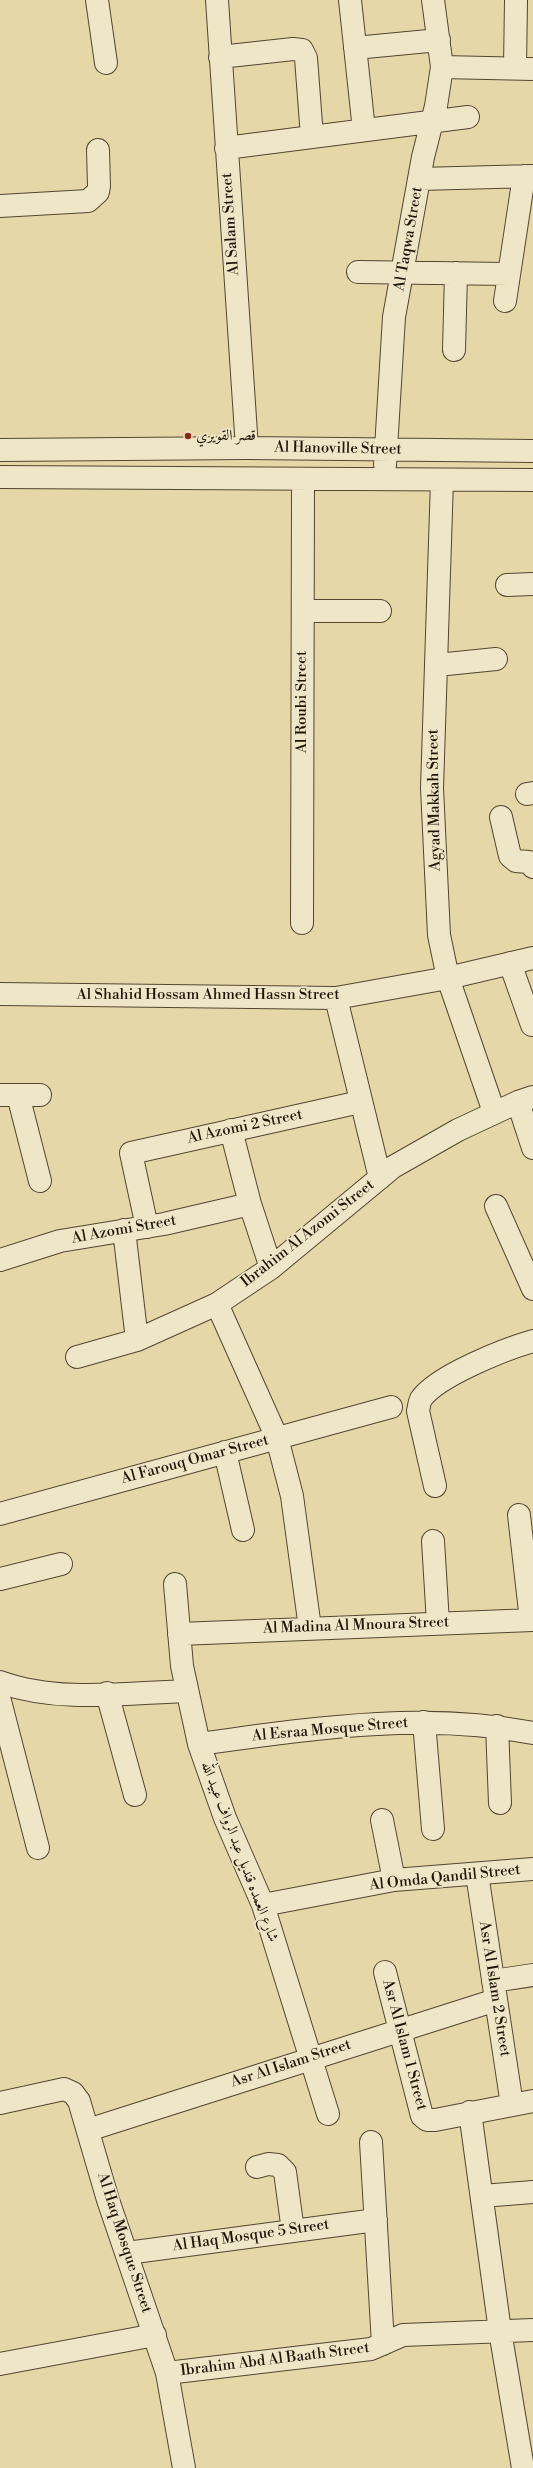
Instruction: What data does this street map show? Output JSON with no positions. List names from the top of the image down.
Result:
{
  "streets": {
    "street": [
      "Al Salam Street",
      "Al Taqwa Street",
      "Al Hanoville Street",
      "Al Roubi Street",
      "Agyad Makkah Street",
      "Al Shahid Hossam Ahmed Hassn Street",
      "Al Azomi 2 Street",
      "Al Azomi Street",
      "Ibrahim Al Azomi Street",
      "Al Farouq Omar Street",
      "Al Madina Al Mnoura Street",
      "Al Esraa Mosque Street",
      "شارع العمده قنديل عبد الرواف عبيد الله",
      "Al Omda Qandil Street",
      "Asr Al Islam 2 Street",
      "Asr Al Islam 1 Street",
      "Asr Al Islam Street",
      "Al Haq Mosque 5 Street",
      "Al Haq Mosque Street",
      "Ibrahim Abd Al Baath Street"
    ]
  },
  "crossings": [
    ["Al Salam Street", "Al Hanoville Street"],
    ["Al Taqwa Street", "Al Hanoville Street"],
    ["Al Hanoville Street", "Al Roubi Street"],
    ["Al Hanoville Street", "Agyad Makkah Street"],
    ["Agyad Makkah Street", "Al Shahid Hossam Ahmed Hassn Street"],
    ["Agyad Makkah Street", "Ibrahim Al Azomi Street"],
    ["Al Azomi 2 Street", "Al Azomi Street"],
    ["Al Madina Al Mnoura Street", "شارع العمده قنديل عبد الرواف عبيد الله"],
    ["Al Esraa Mosque Street", "شارع العمده قنديل عبد الرواف عبيد الله"],
    ["شارع العمده قنديل عبد الرواف عبيد الله", "Al Omda Qandil Street"],
    ["شارع العمده قنديل عبد الرواف عبيد الله", "Asr Al Islam Street"],
    ["Al Omda Qandil Street", "Asr Al Islam 2 Street"],
    ["Asr Al Islam 2 Street", "Asr Al Islam Street"],
    ["Asr Al Islam 1 Street", "Asr Al Islam Street"],
    ["Asr Al Islam Street", "Al Haq Mosque Street"],
    ["Al Haq Mosque 5 Street", "Al Haq Mosque Street"],
    ["Al Haq Mosque Street", "Ibrahim Abd Al Baath Street"]
  ],
  "places": ["قصر القويري"]
}
